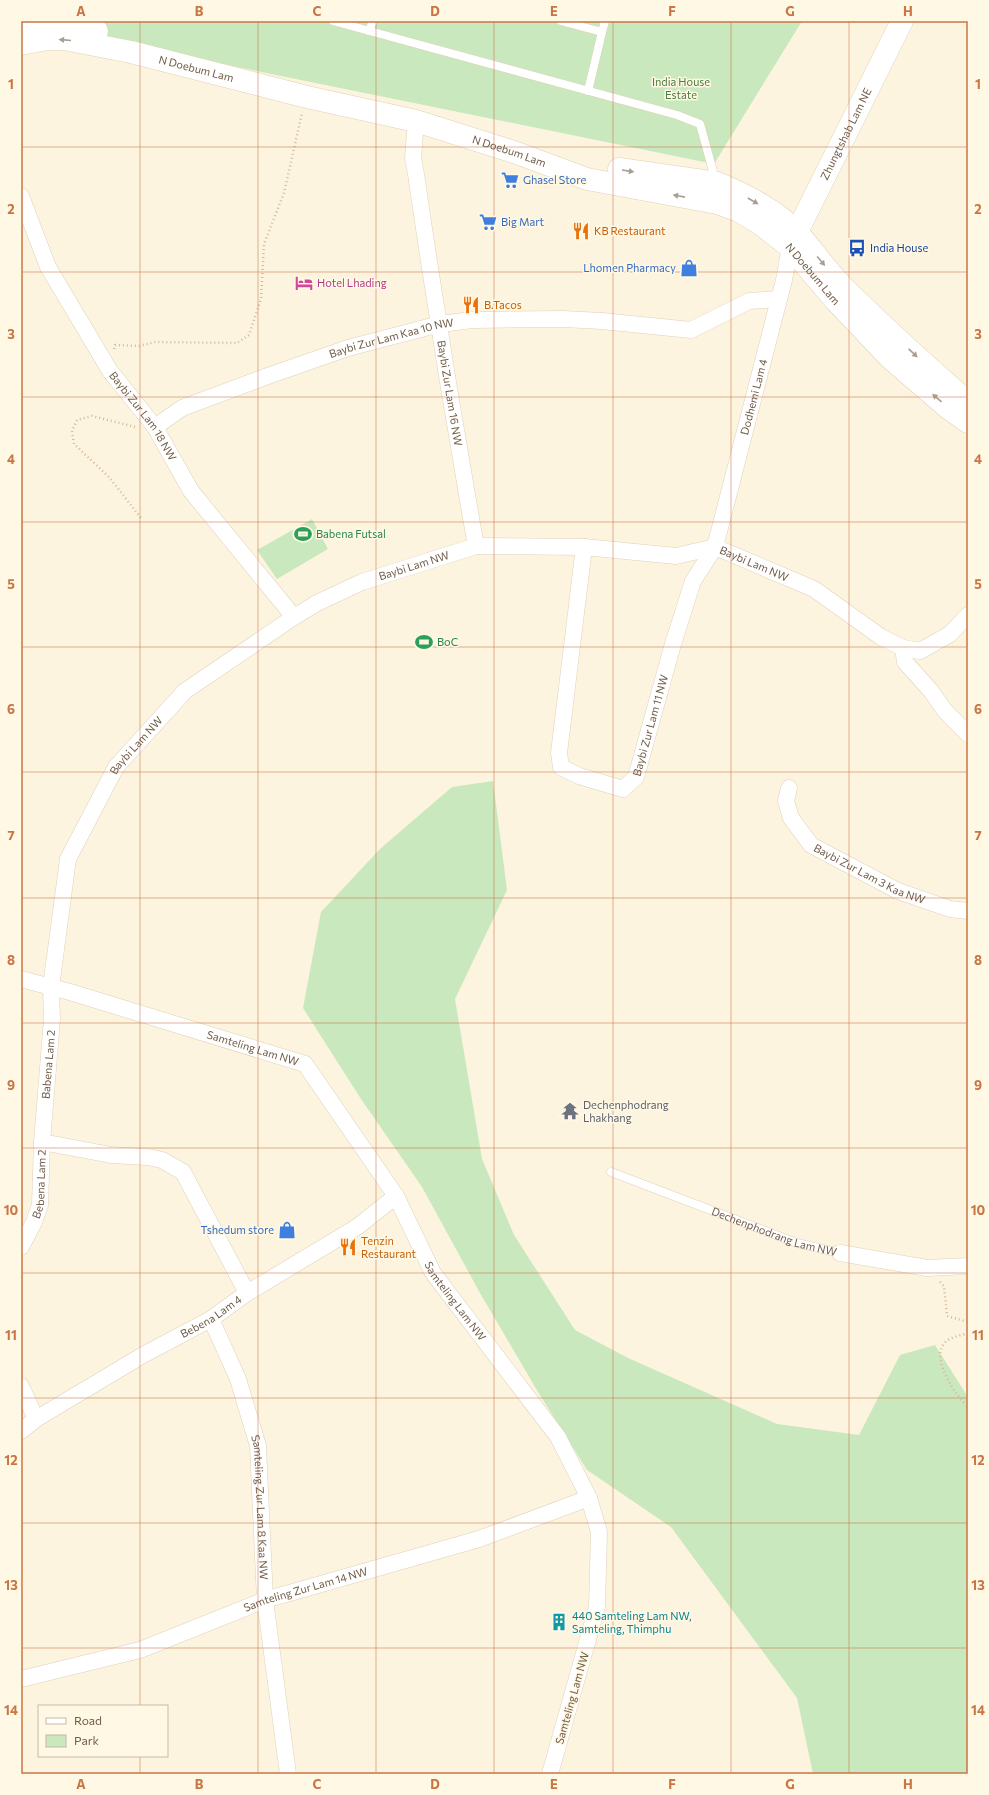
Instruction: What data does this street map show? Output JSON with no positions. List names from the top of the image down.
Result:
{
  "streets": {
    "main road": ["N Doebum Lam", "Zhungtshab Lam NE"],
    "street": [
      "Baybi Zur Lam Kaa 10 NW",
      "Baybi Zur Lam 16 NW",
      "Dodhemi Lam 4",
      "Baybi Zur Lam 18 NW",
      "Baybi Lam NW",
      "Baybi Zur Lam 11 NW",
      "Baybi Zur Lam 3 Kaa NW",
      "Samteling Lam NW",
      "Babena Lam 2",
      "Bebena Lam 2",
      "Dechenphodrang Lam NW",
      "Bebena Lam 4",
      "Samteling Zur Lam 8 Kaa NW",
      "Samteling Zur Lam 14 NW"
    ]
  },
  "crossings": [
    ["N Doebum Lam", "Zhungtshab Lam NE"],
    ["N Doebum Lam", "Baybi Zur Lam 16 NW"],
    ["N Doebum Lam", "Dodhemi Lam 4"],
    ["Zhungtshab Lam NE", "Dodhemi Lam 4"],
    ["Baybi Zur Lam Kaa 10 NW", "Baybi Zur Lam 16 NW"],
    ["Baybi Zur Lam Kaa 10 NW", "Dodhemi Lam 4"],
    ["Baybi Zur Lam Kaa 10 NW", "Baybi Zur Lam 18 NW"],
    ["Baybi Zur Lam 16 NW", "Baybi Lam NW"],
    ["Dodhemi Lam 4", "Baybi Lam NW"],
    ["Dodhemi Lam 4", "Baybi Zur Lam 11 NW"],
    ["Baybi Zur Lam 18 NW", "Baybi Lam NW"],
    ["Baybi Lam NW", "Baybi Zur Lam 11 NW"],
    ["Baybi Lam NW", "Samteling Lam NW"],
    ["Baybi Lam NW", "Babena Lam 2"],
    ["Samteling Lam NW", "Babena Lam 2"],
    ["Samteling Lam NW", "Bebena Lam 4"],
    ["Samteling Lam NW", "Samteling Zur Lam 14 NW"],
    ["Babena Lam 2", "Bebena Lam 2"],
    ["Bebena Lam 4", "Samteling Zur Lam 8 Kaa NW"],
    ["Samteling Zur Lam 8 Kaa NW", "Samteling Zur Lam 14 NW"]
  ],
  "parks": ["India House Estate"],
  "places": {
    "supermarket": ["Ghasel Store", "Big Mart"],
    "restaurant": ["KB Restaurant", "B.Tacos", "Tenzin Restaurant"],
    "bus stop": ["India House"],
    "shop": ["Lhomen Pharmacy", "Tshedum store"],
    "hotel": ["Hotel Lhading"],
    "sports": ["Babena Futsal", "BoC"],
    "temple": ["Dechenphodrang Lhakhang"],
    "building": ["440 Samteling Lam NW, Samteling, Thimphu"]
  },
  "legend": ["Road", "Park"],
  "grid": {
    "columns": [
      "A",
      "B",
      "C",
      "D",
      "E",
      "F",
      "G",
      "H"
    ],
    "rows": [
      "1",
      "2",
      "3",
      "4",
      "5",
      "6",
      "7",
      "8",
      "9",
      "10",
      "11",
      "12",
      "13",
      "14"
    ]
  }
}
